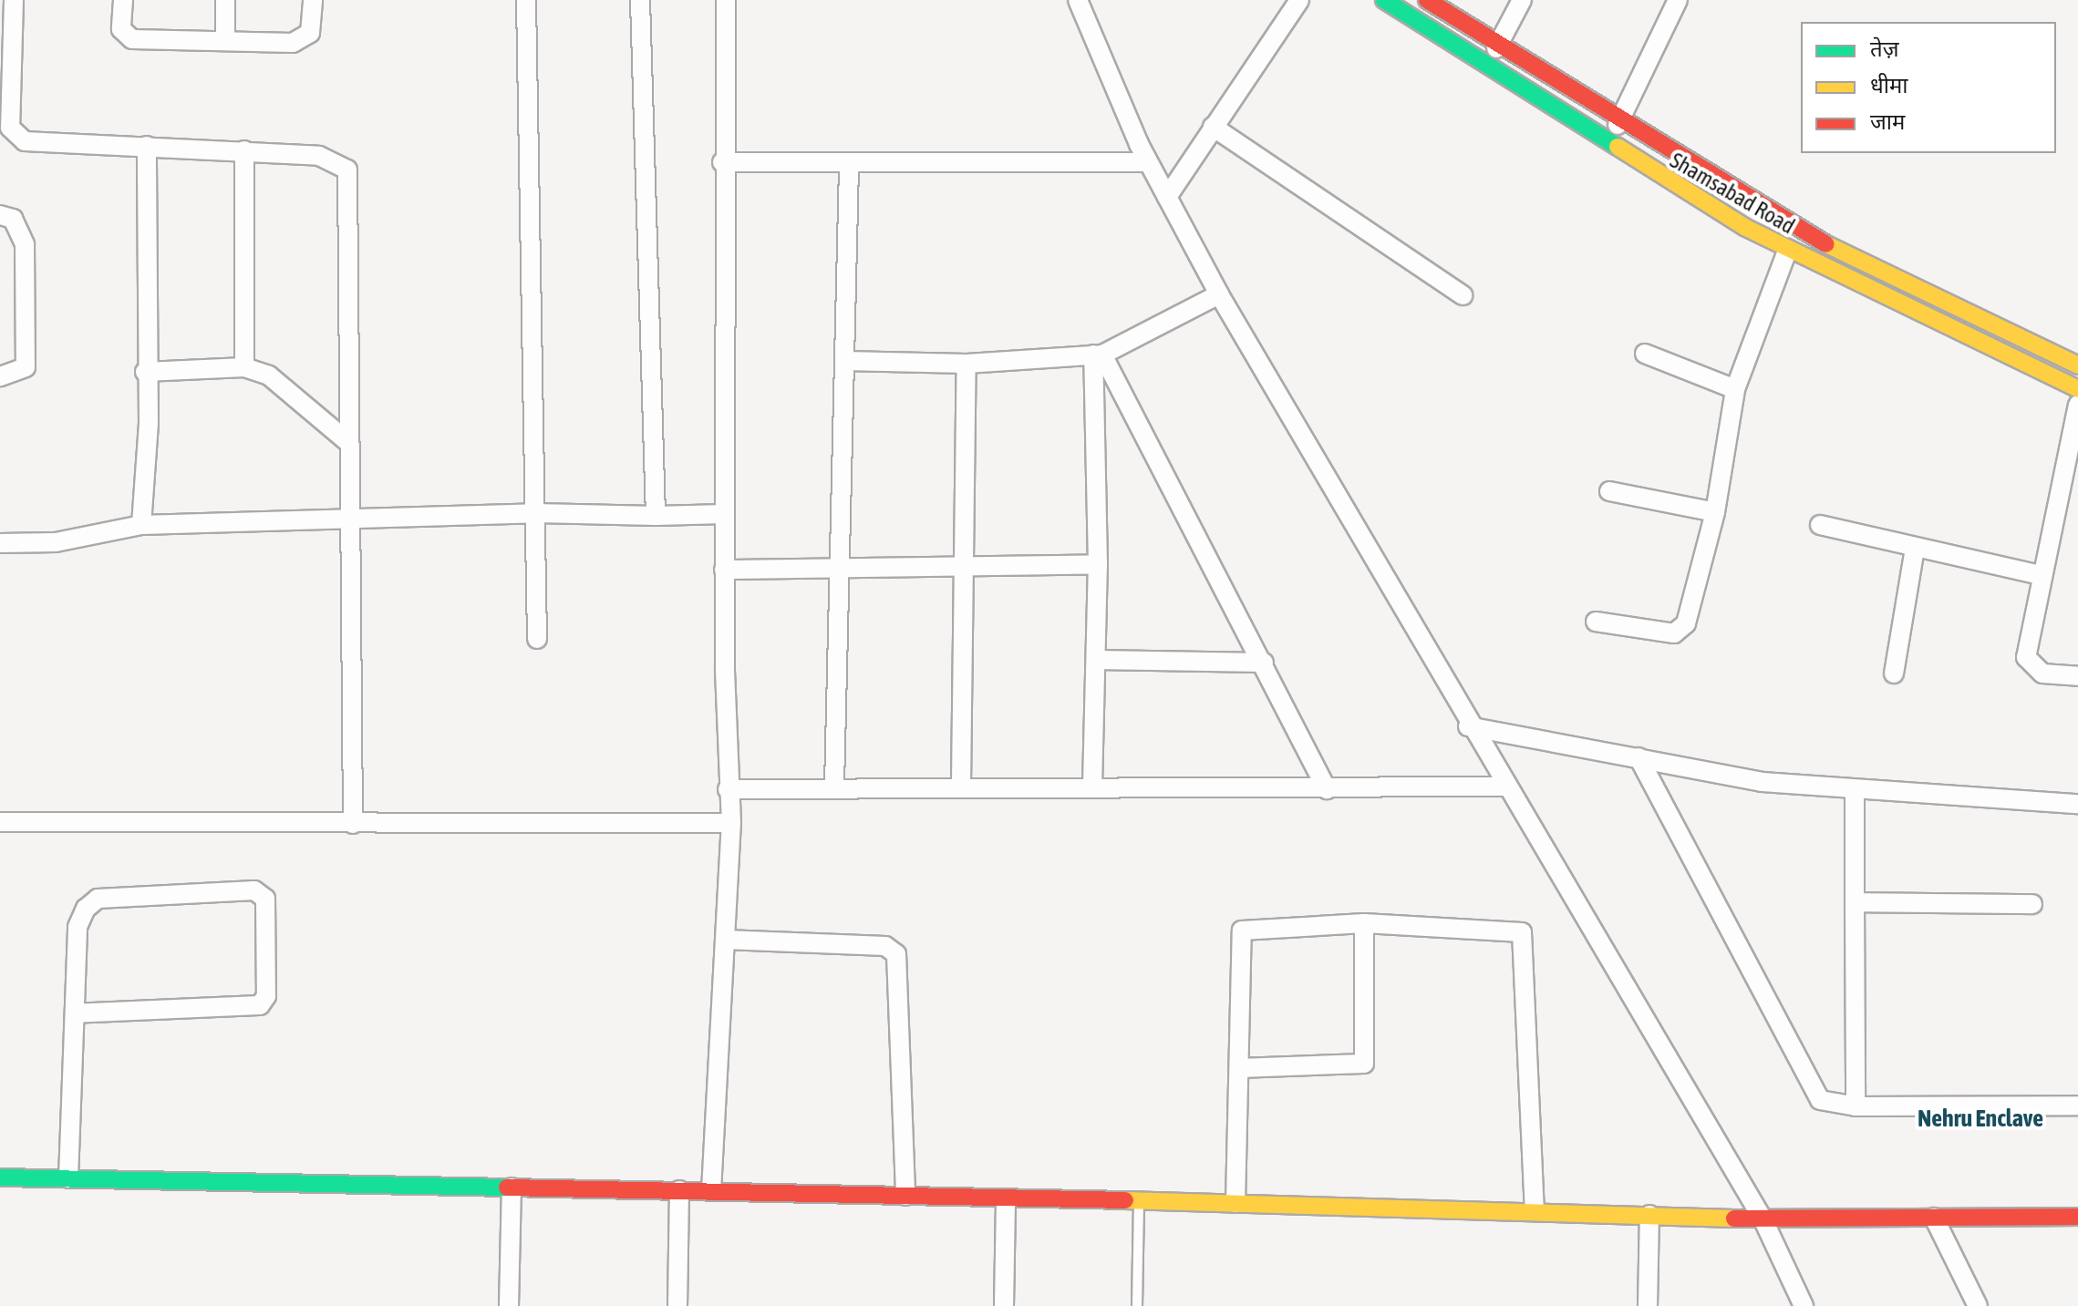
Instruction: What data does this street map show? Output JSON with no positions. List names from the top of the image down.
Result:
{
  "streets": {
    "street": ["Shamsabad Road"]
  },
  "districts": ["Nehru Enclave"],
  "legend": ["तेज़", "धीमा", "जाम"]
}
